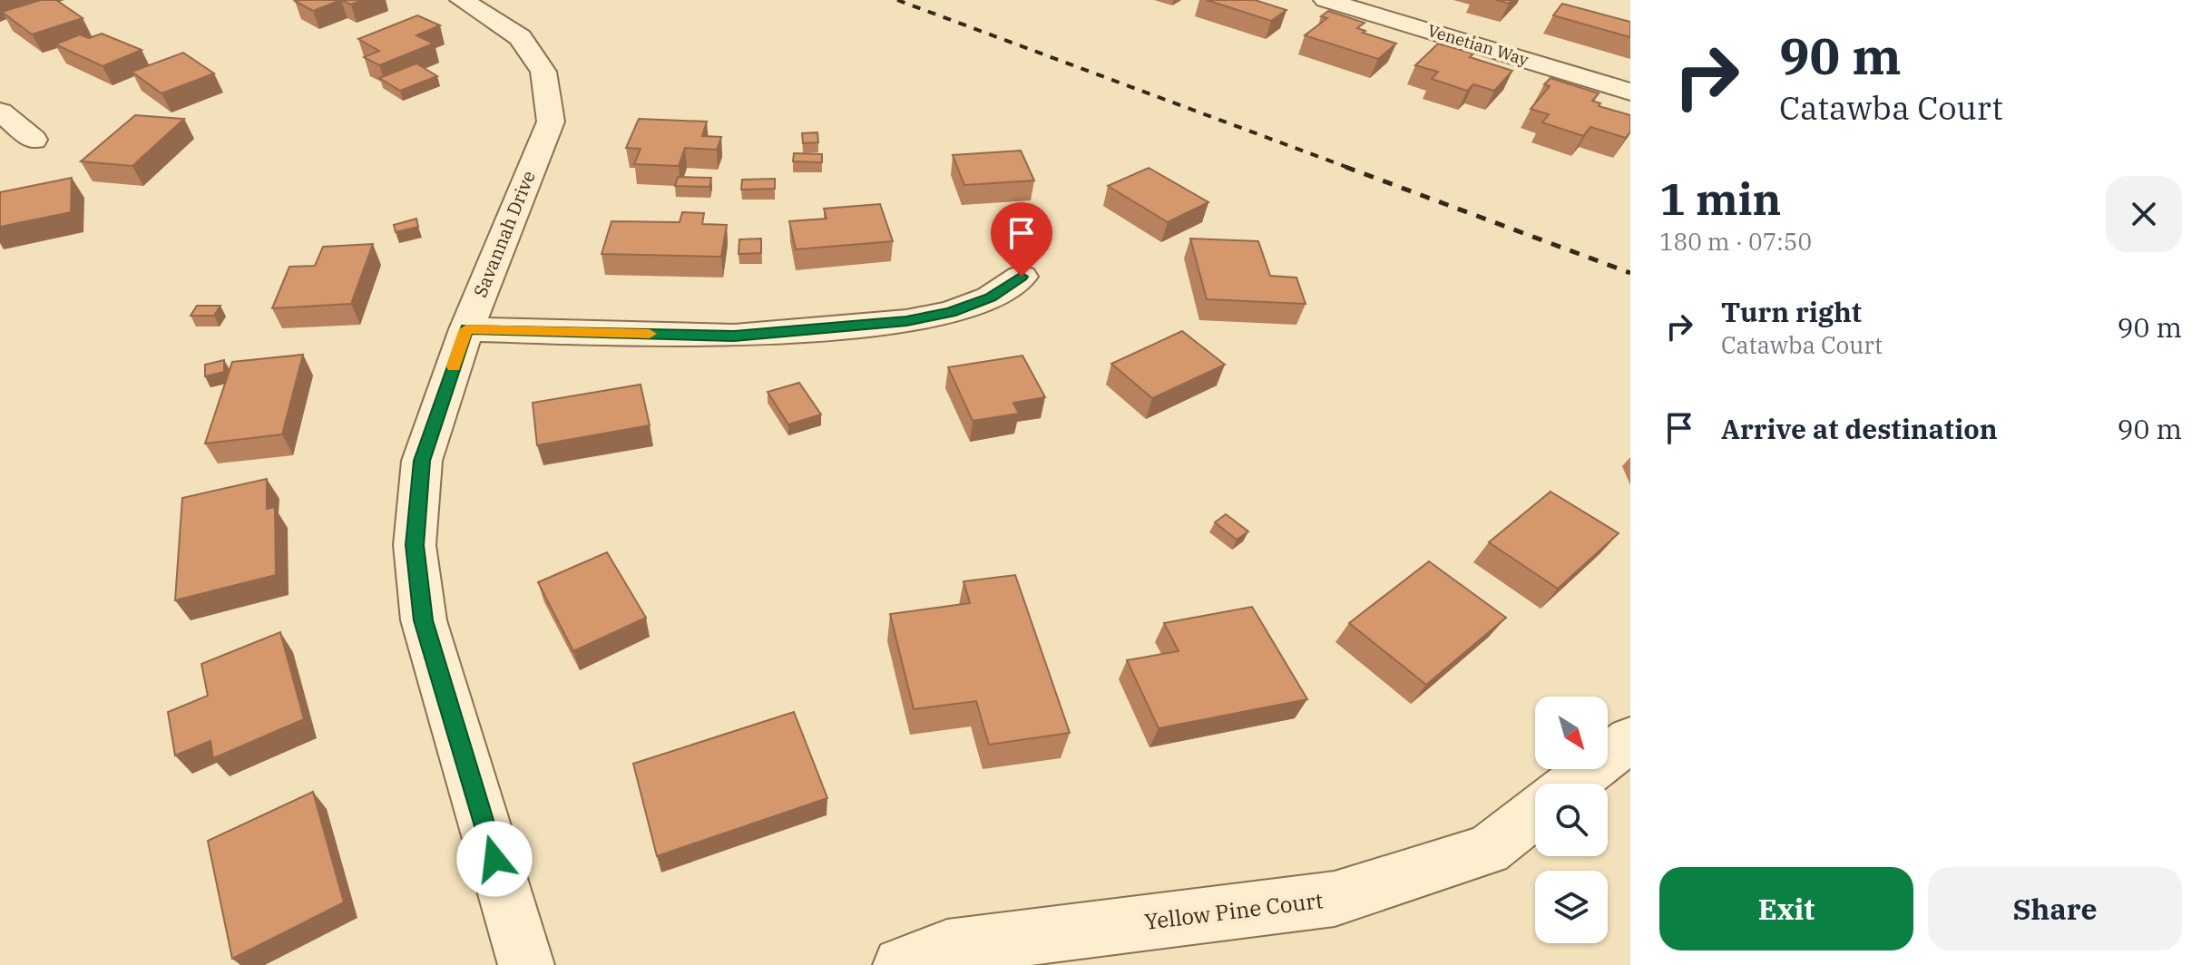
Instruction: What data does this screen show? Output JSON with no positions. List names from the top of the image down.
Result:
{
  "streets": {
    "street": ["Venetian Way", "Savannah Drive", "Yellow Pine Court"]
  },
  "north": "bottom right",
  "page": {
    "turn": ["90 m", "Catawba Court"],
    "heading": ["1 min", "180 m · 07:50"],
    "list": [
      {
        "name": "Turn right",
        "note": "Catawba Court",
        "value": "90 m"
      },
      {
        "name": "Arrive at destination",
        "value": "90 m"
      }
    ],
    "buttons": ["Exit", "Share"]
  }
}
